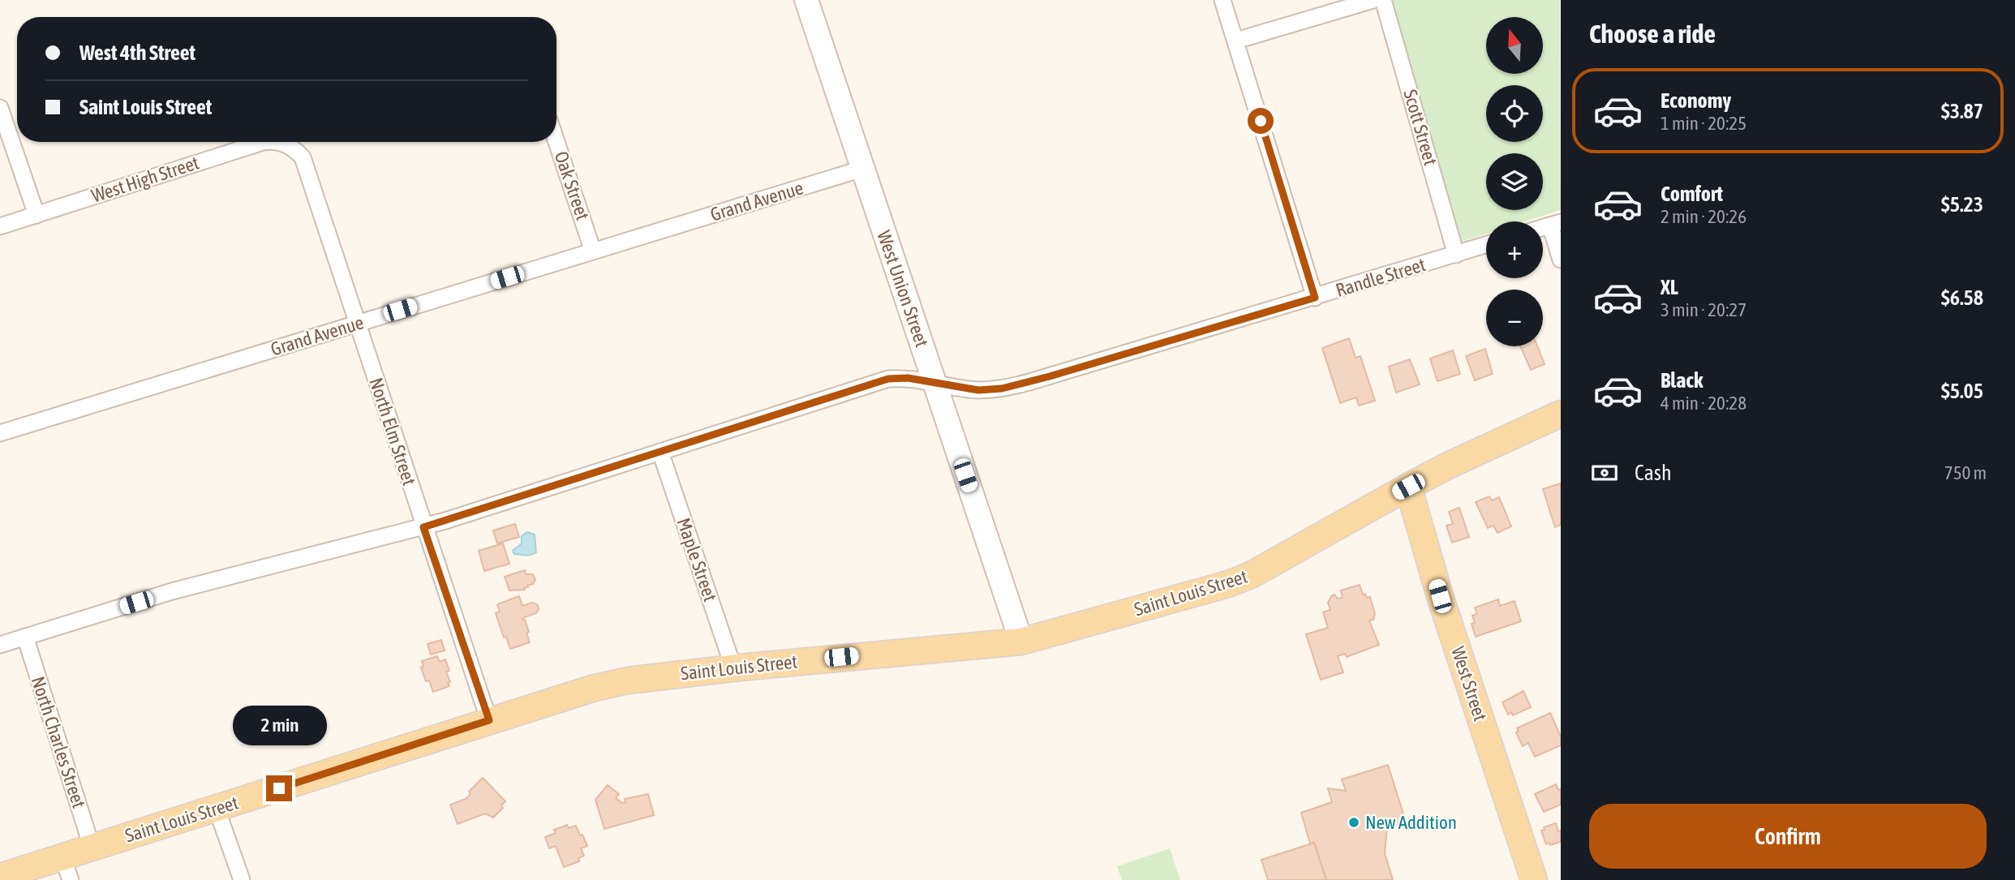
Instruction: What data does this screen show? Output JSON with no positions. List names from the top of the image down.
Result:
{
  "streets": {
    "main road": ["Saint Louis Street", "West Street"],
    "street": [
      "Scott Street",
      "West High Street",
      "Oak Street",
      "Grand Avenue",
      "Randle Street",
      "West Union Street",
      "North Elm Street",
      "Maple Street",
      "North Charles Street"
    ]
  },
  "crossings": [
    ["Scott Street", "Randle Street"],
    ["West High Street", "North Elm Street"],
    ["Oak Street", "Grand Avenue"],
    ["Grand Avenue", "West Union Street"],
    ["Grand Avenue", "North Elm Street"],
    ["Randle Street", "West Union Street"],
    ["Randle Street", "North Elm Street"],
    ["Randle Street", "Maple Street"],
    ["Randle Street", "North Charles Street"],
    ["West Union Street", "Saint Louis Street"],
    ["North Elm Street", "Saint Louis Street"],
    ["Maple Street", "Saint Louis Street"],
    ["Saint Louis Street", "West Street"],
    ["Saint Louis Street", "North Charles Street"]
  ],
  "places": ["New Addition"],
  "north": "top",
  "page": {
    "heading": "Choose a ride",
    "map_buttons": ["+", "−"],
    "banner": ["West 4th Street", "Saint Louis Street"],
    "list": [
      {
        "name": "Economy",
        "note": "1 min · 20:25",
        "value": "$3.87"
      },
      {
        "name": "Comfort",
        "note": "2 min · 20:26",
        "value": "$5.23"
      },
      {
        "name": "XL",
        "note": "3 min · 20:27",
        "value": "$6.58"
      },
      {
        "name": "Black",
        "note": "4 min · 20:28",
        "value": "$5.05"
      }
    ],
    "pay": ["Cash", "750 m"],
    "bubble": "2 min",
    "buttons": "Confirm"
  }
}
